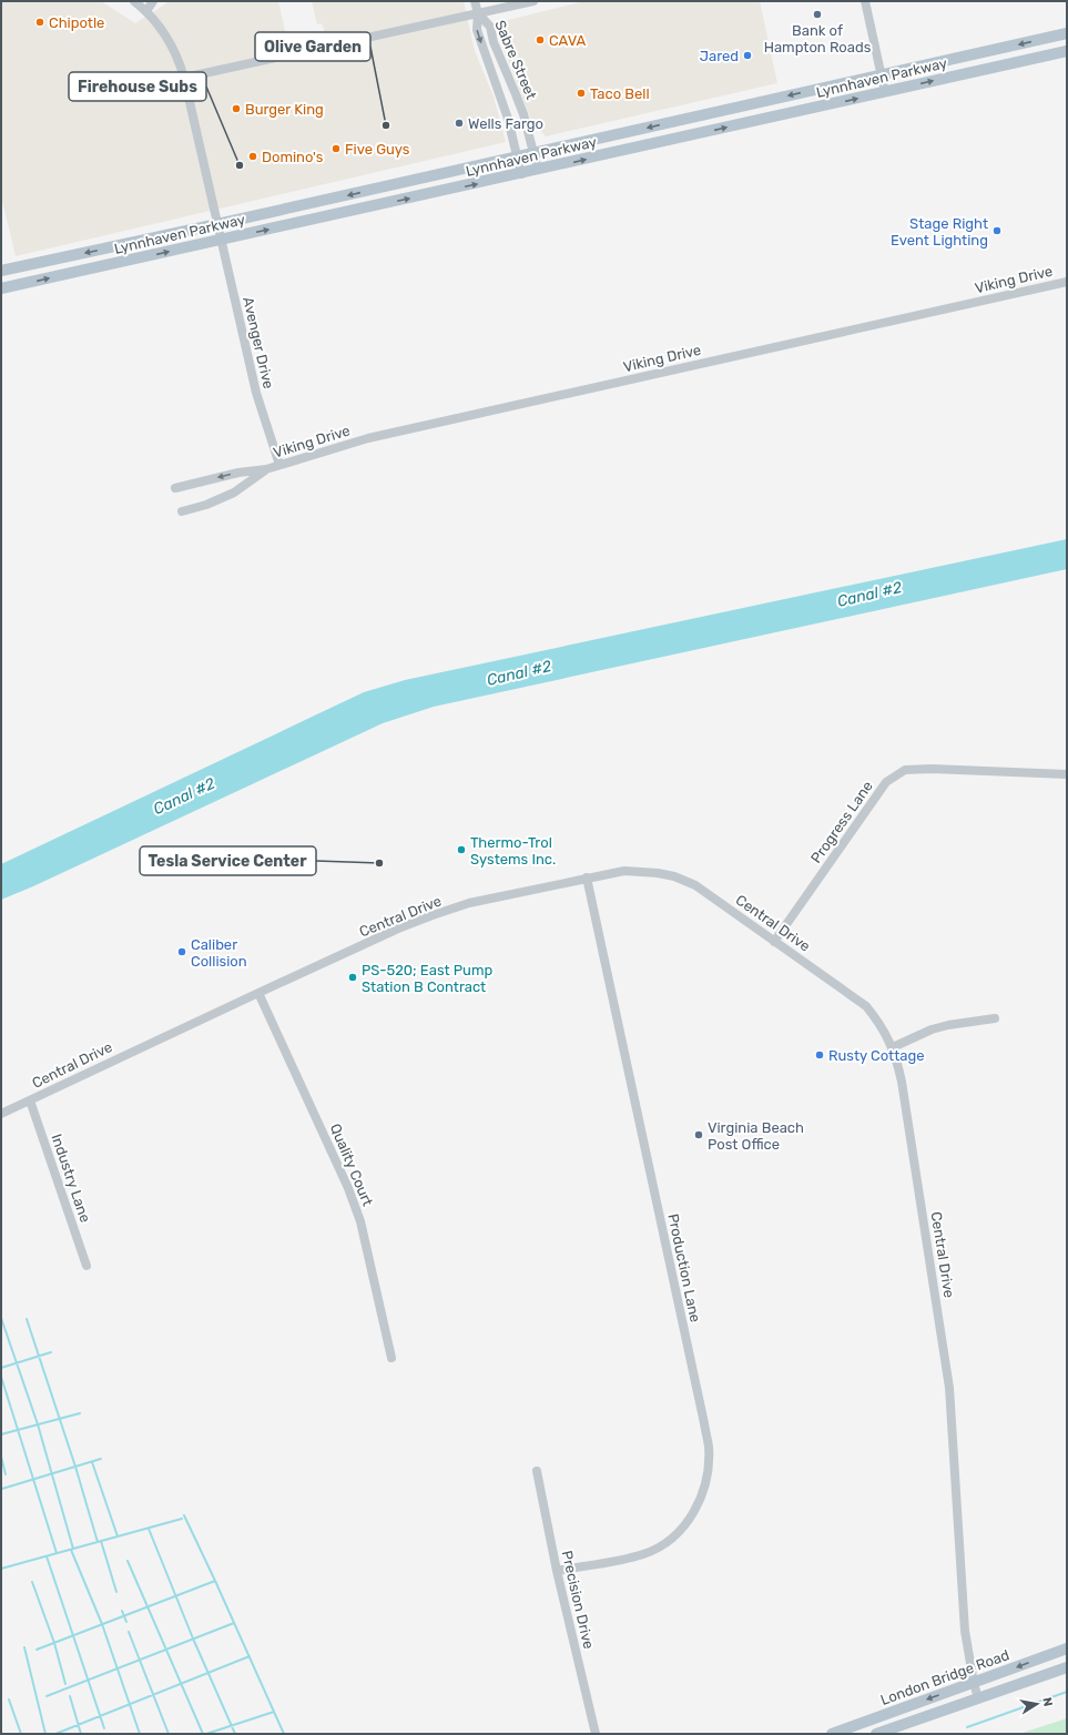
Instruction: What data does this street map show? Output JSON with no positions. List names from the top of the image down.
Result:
{
  "streets": {
    "main road": ["Lynnhaven Parkway", "London Bridge Road"],
    "street": [
      "Sabre Street",
      "Viking Drive",
      "Avenger Drive",
      "Progress Lane",
      "Central Drive",
      "Quality Court",
      "Industry Lane",
      "Production Lane",
      "Precision Drive"
    ]
  },
  "crossings": [
    ["Sabre Street", "Lynnhaven Parkway"],
    ["Lynnhaven Parkway", "Avenger Drive"],
    ["Viking Drive", "Avenger Drive"],
    ["Progress Lane", "Central Drive"],
    ["Central Drive", "Quality Court"],
    ["Central Drive", "Industry Lane"],
    ["Central Drive", "Production Lane"],
    ["Central Drive", "London Bridge Road"],
    ["Production Lane", "Precision Drive"]
  ],
  "water": ["Canal #2"],
  "places": [
    "Bank of Hampton Roads",
    "Chipotle",
    "CAVA",
    "Jared",
    "Taco Bell",
    "Burger King",
    "Wells Fargo",
    "Olive Garden",
    "Five Guys",
    "Domino's",
    "Firehouse Subs",
    "Stage Right Event Lighting",
    "Thermo-Trol Systems Inc.",
    "Tesla Service Center",
    "Caliber Collision",
    "PS-520; East Pump Station B Contract",
    "Rusty Cottage",
    "Virginia Beach Post Office"
  ],
  "north": "right"
}
